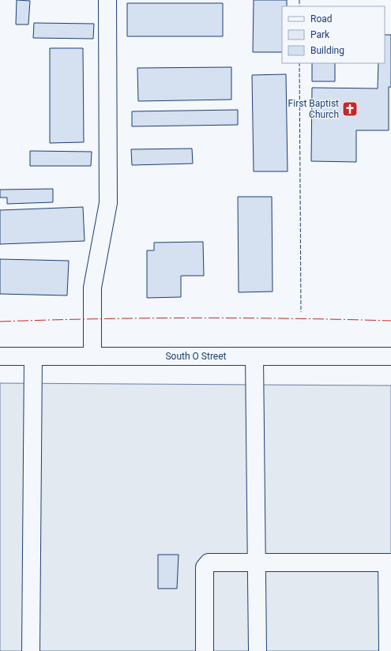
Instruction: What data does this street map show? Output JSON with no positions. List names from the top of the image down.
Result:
{
  "streets": {
    "street": ["South O Street"]
  },
  "places": {
    "church": ["First Baptist Church"]
  },
  "legend": ["Road", "Park", "Building"]
}
